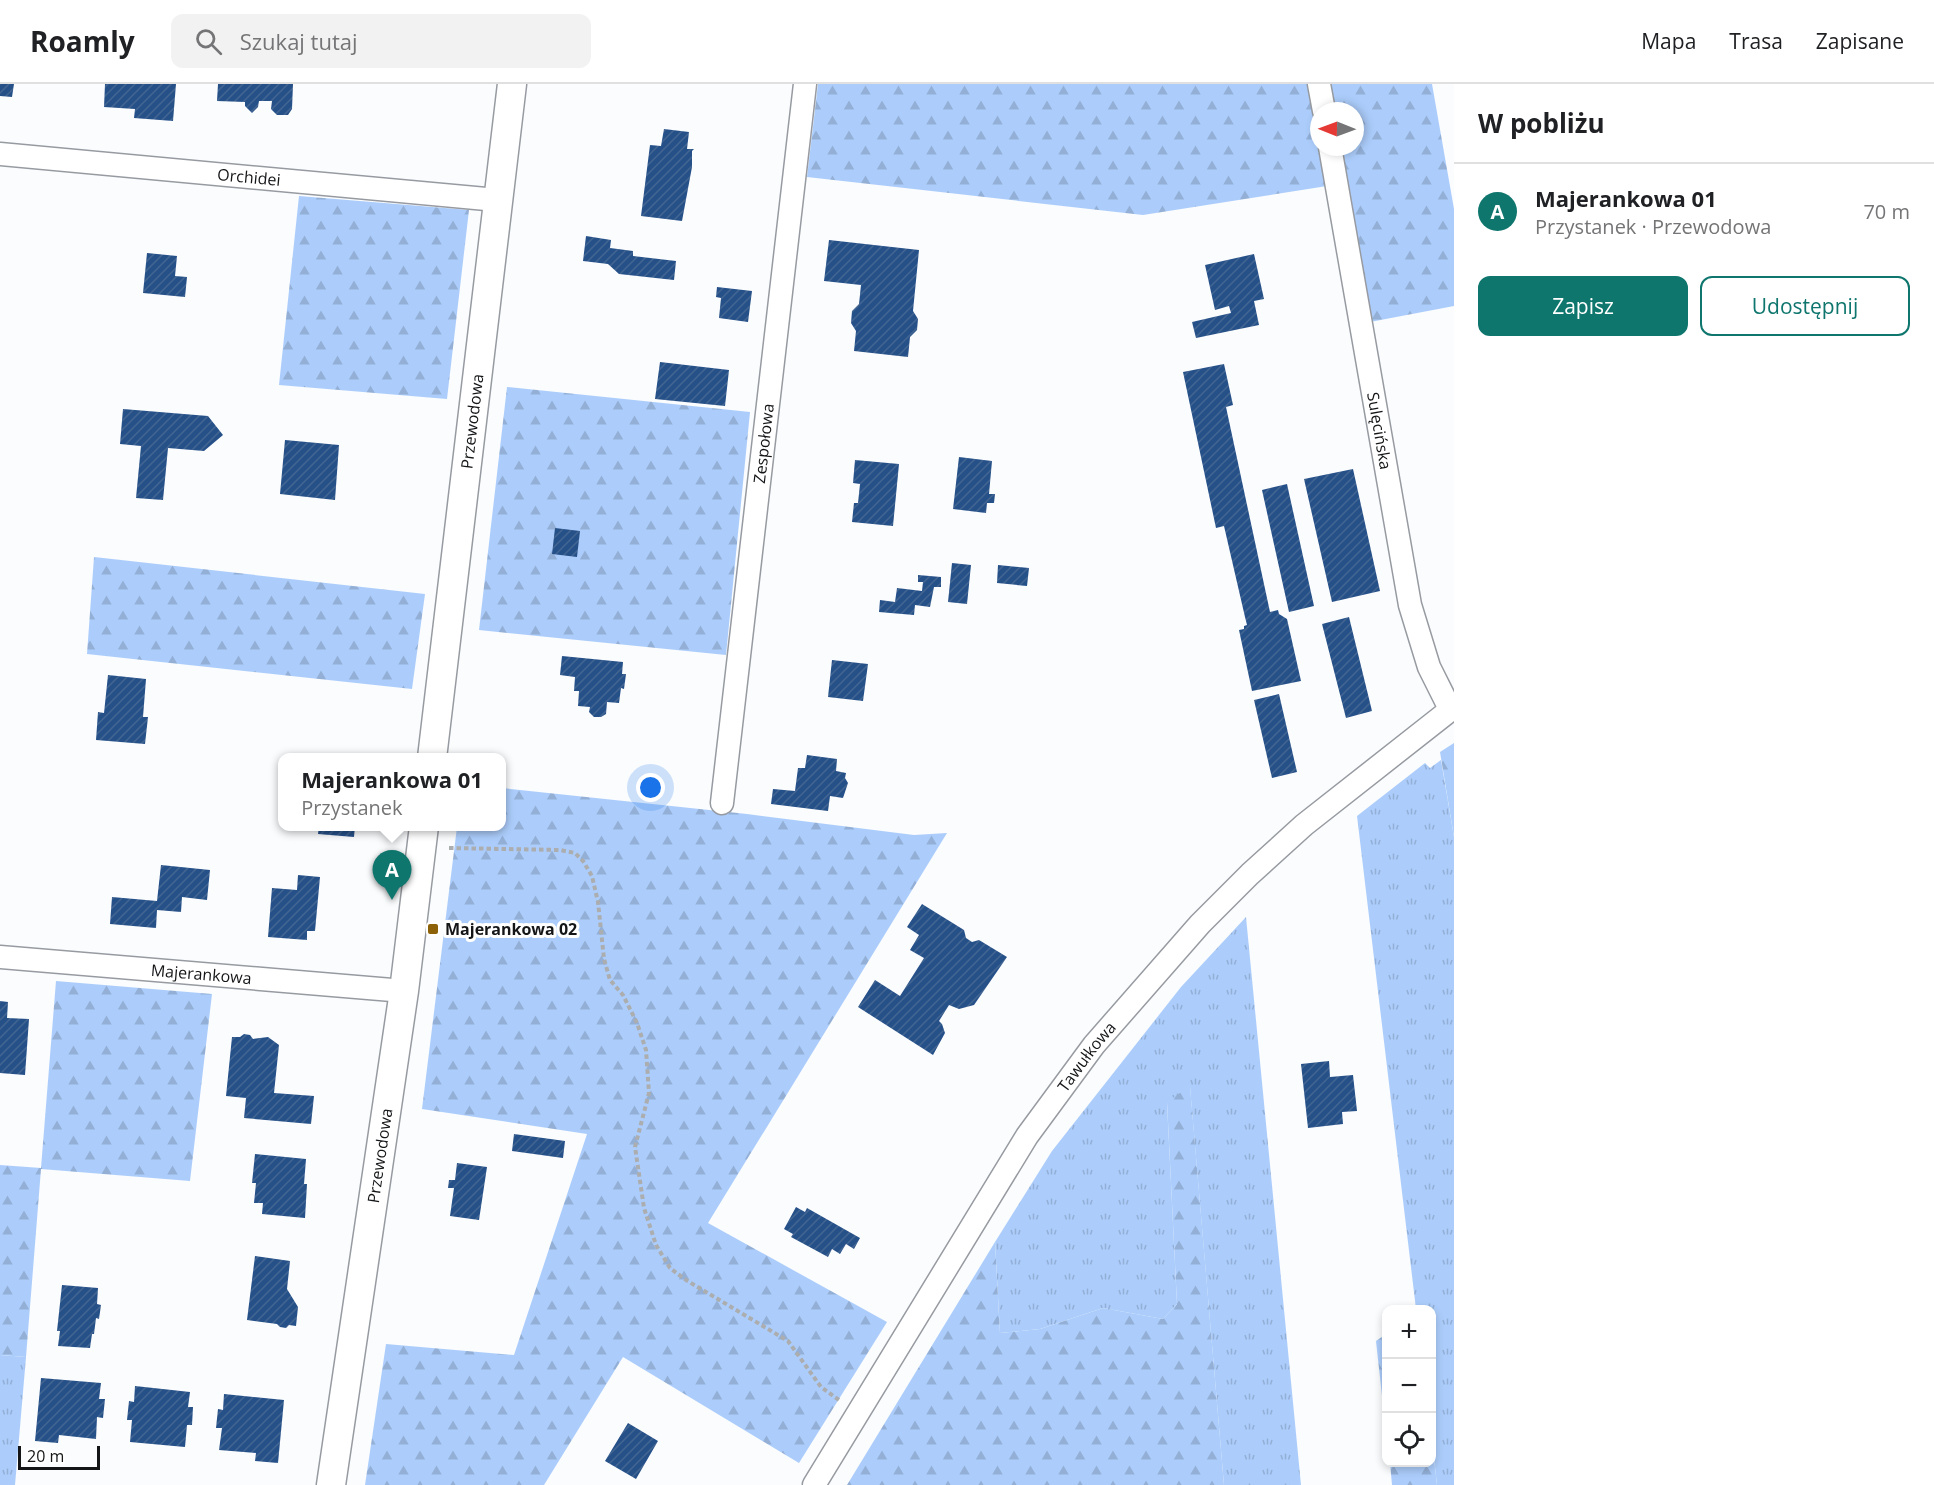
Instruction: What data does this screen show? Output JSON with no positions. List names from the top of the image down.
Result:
{
  "streets": {
    "street": [
      "Orchidei",
      "Przewodowa",
      "Sulęcińska",
      "Zespołowa",
      "Majerankowa",
      "Tawułkowa"
    ]
  },
  "crossings": [
    ["Orchidei", "Przewodowa"],
    ["Przewodowa", "Majerankowa"],
    ["Sulęcińska", "Tawułkowa"]
  ],
  "places": {
    "transit": ["Majerankowa 02"]
  },
  "scale_bar": "20 m",
  "north": "left",
  "page": {
    "header": "Roamly",
    "search": "Szukaj tutaj",
    "nav": ["Mapa", "Trasa", "Zapisane"],
    "heading": "W pobliżu",
    "list": [
      {
        "mark": "A",
        "name": "Majerankowa 01",
        "note": "Przystanek · Przewodowa",
        "value": "70 m"
      }
    ],
    "buttons": ["Zapisz", "Udostępnij"],
    "popup": ["Majerankowa 01", "Przystanek"],
    "pins": "A",
    "map_buttons": ["+", "−"],
    "scale": "20 m"
  }
}
